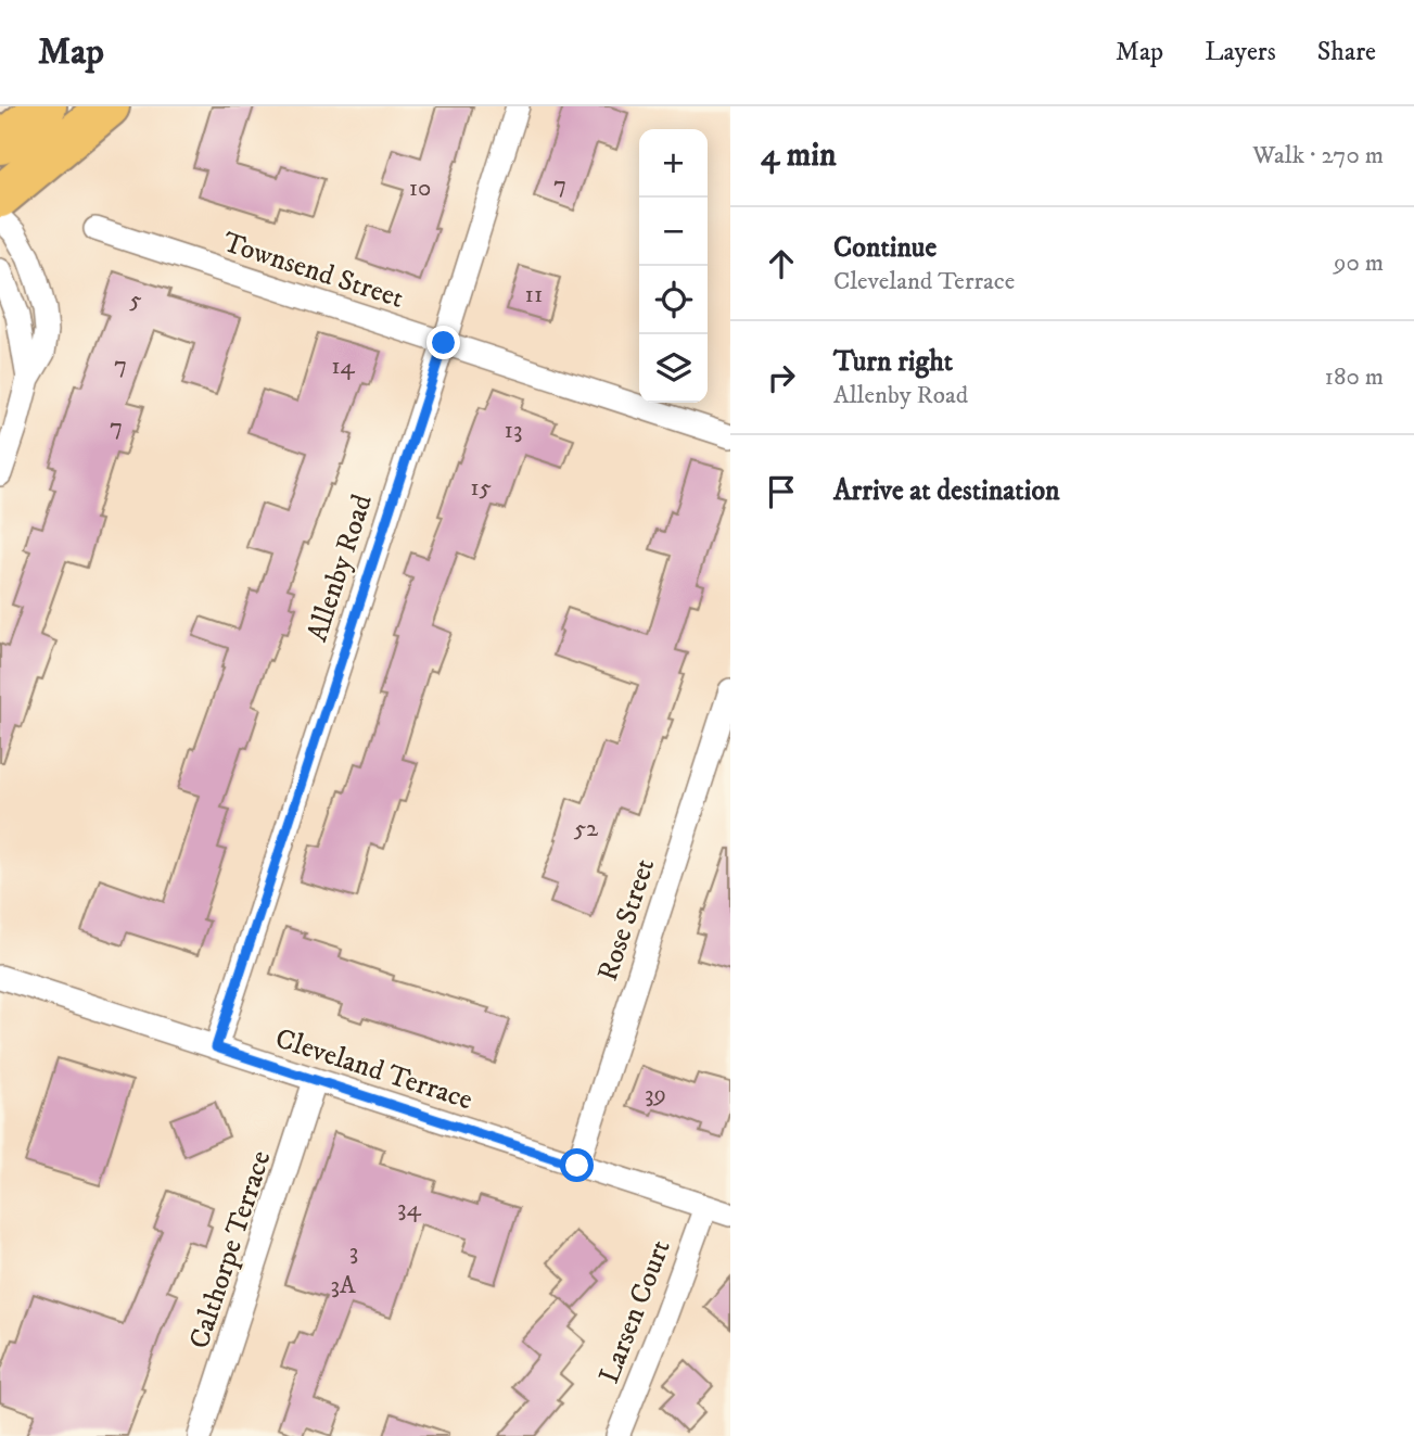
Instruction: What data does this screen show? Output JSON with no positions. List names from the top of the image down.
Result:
{
  "streets": {
    "street": [
      "Townsend Street",
      "Allenby Road",
      "Rose Street",
      "Cleveland Terrace",
      "Calthorpe Terrace",
      "Larsen Court"
    ]
  },
  "crossings": [
    ["Townsend Street", "Allenby Road"],
    ["Allenby Road", "Cleveland Terrace"],
    ["Rose Street", "Cleveland Terrace"],
    ["Cleveland Terrace", "Calthorpe Terrace"],
    ["Cleveland Terrace", "Larsen Court"]
  ],
  "house_numbers": [
    "7",
    "10",
    "11",
    "5",
    "7",
    "14",
    "7",
    "13",
    "15",
    "52",
    "39",
    "34",
    "3",
    "3A"
  ],
  "page": {
    "header": "Map",
    "nav": ["Map", "Layers", "Share"],
    "heading": ["4 min", "Walk · 270 m"],
    "map_buttons": ["+", "−"],
    "list": [
      ["Continue", "Cleveland Terrace", "90 m"],
      ["Turn right", "Allenby Road", "180 m"],
      "Arrive at destination"
    ]
  }
}
